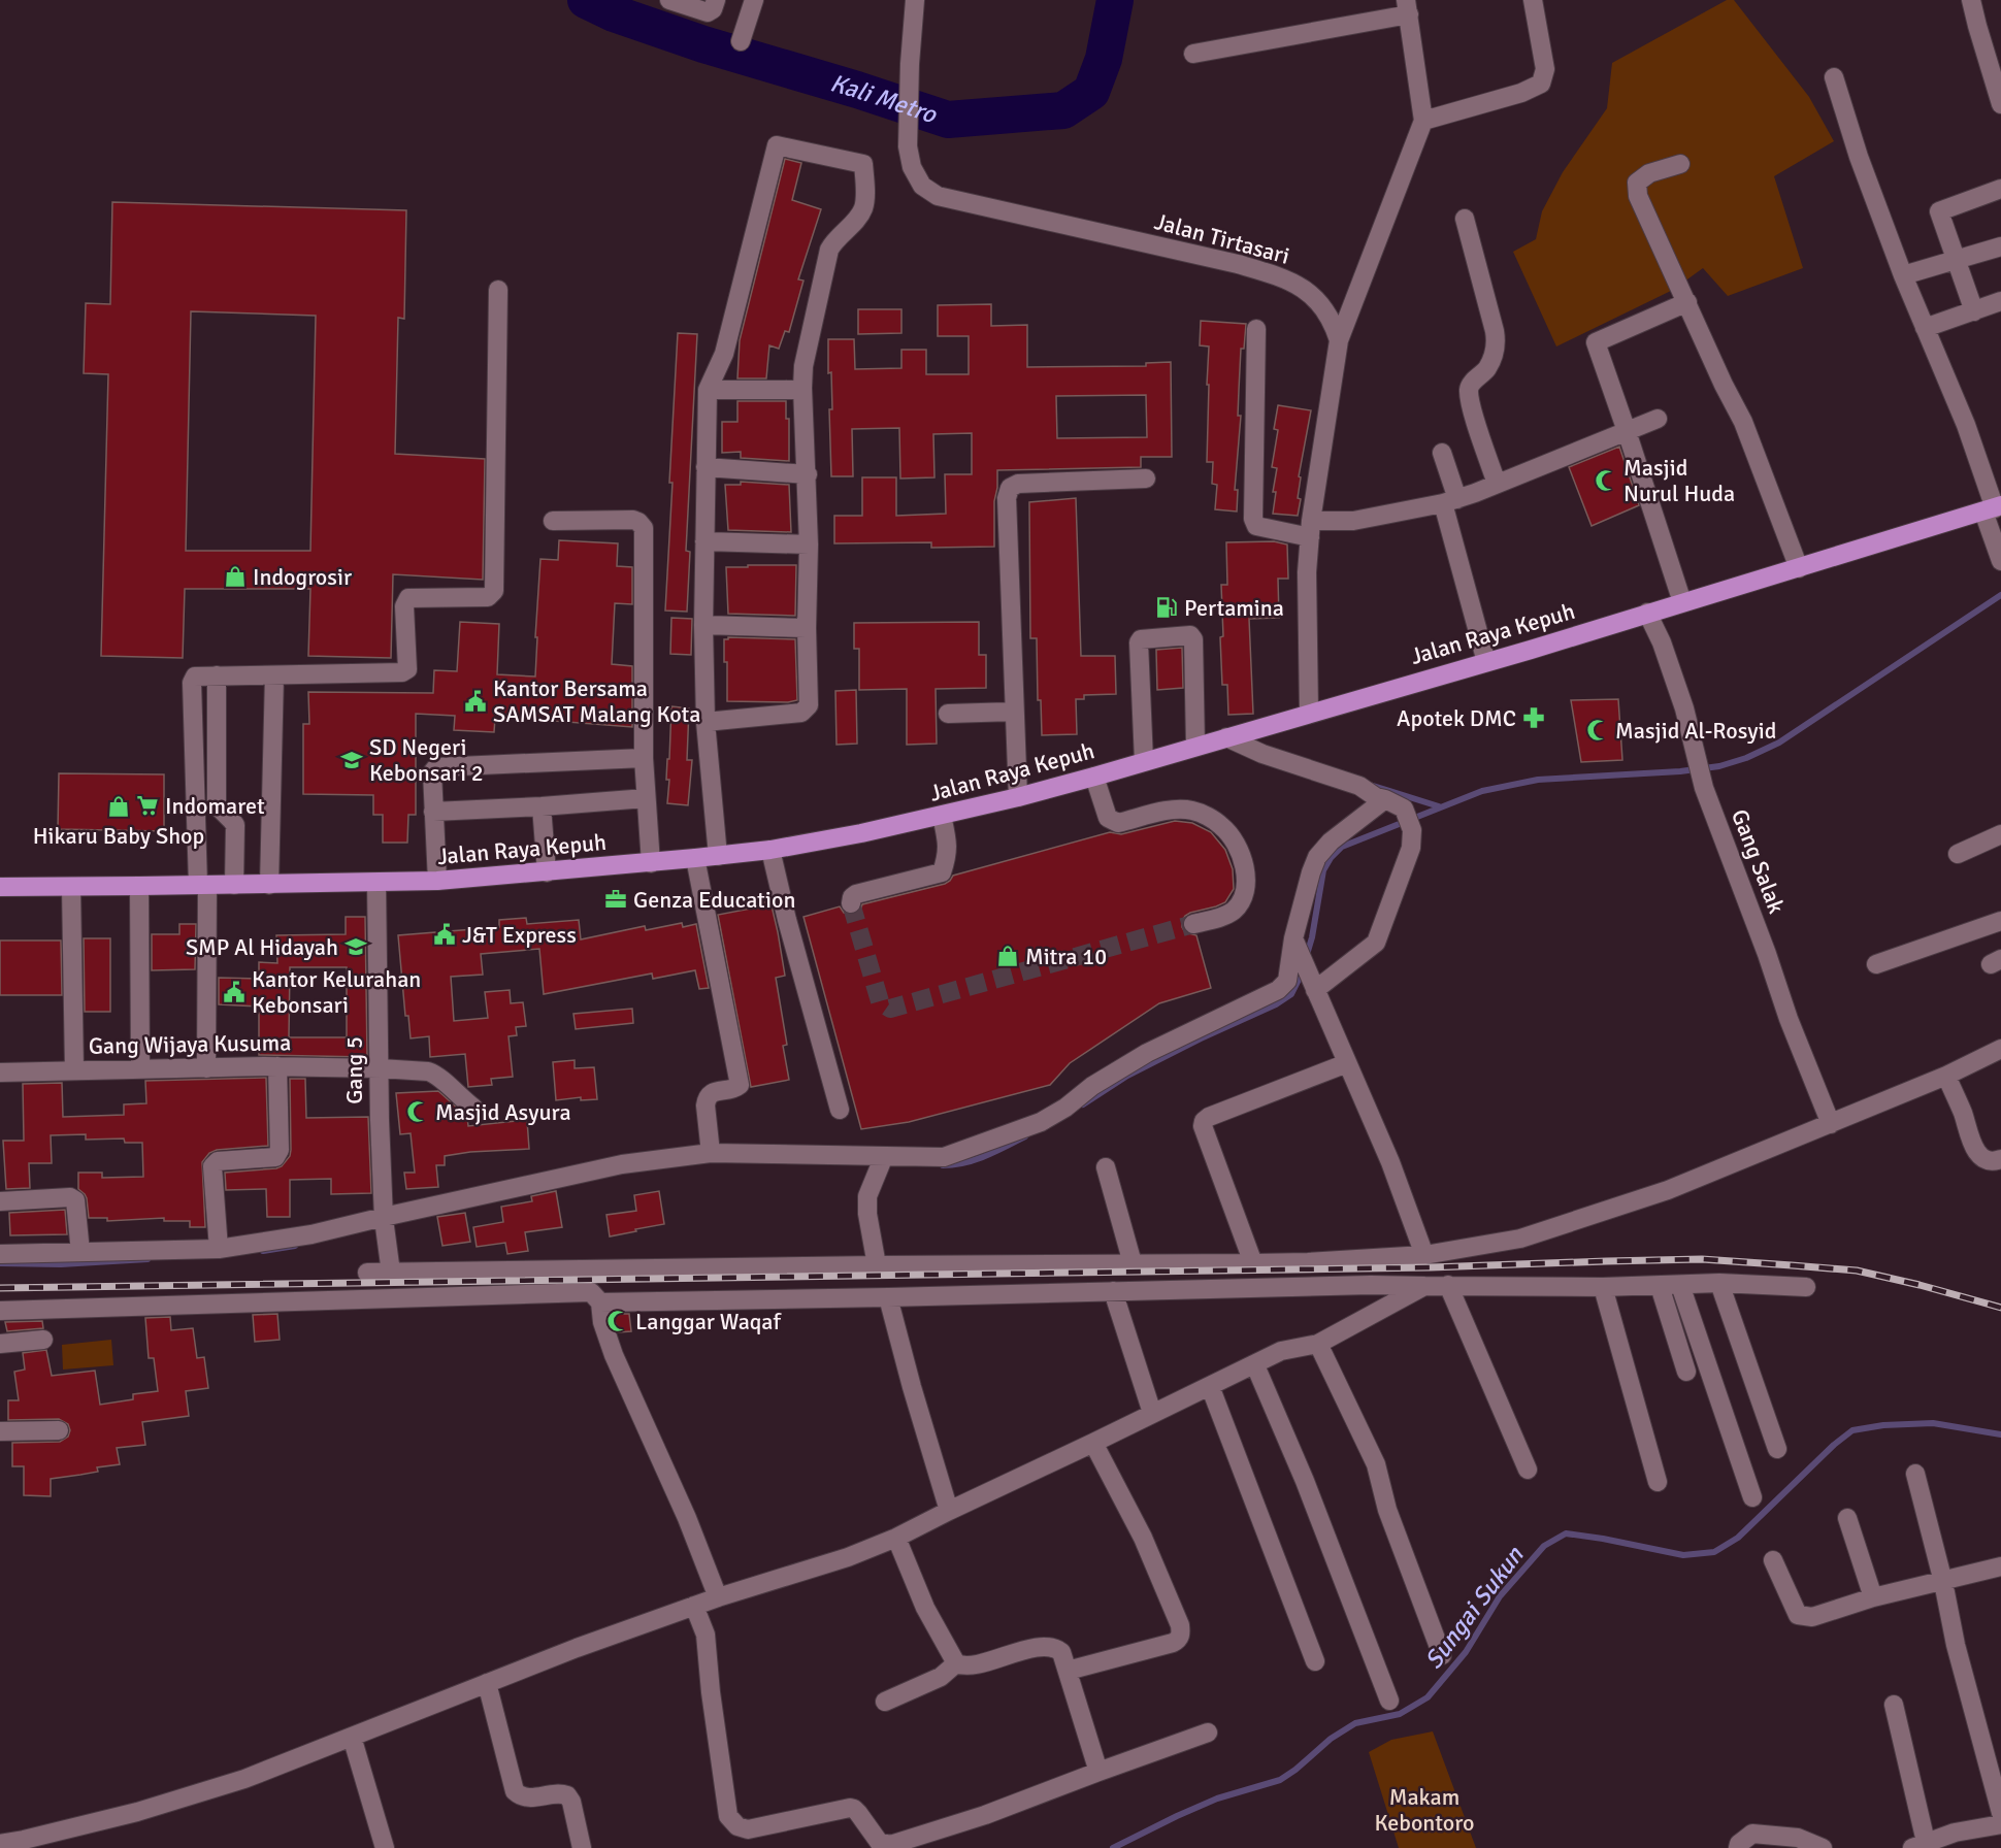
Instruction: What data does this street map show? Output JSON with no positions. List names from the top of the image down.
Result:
{
  "streets": {
    "main road": ["Jalan Raya Kepuh"],
    "street": [
      "Jalan Tirtasari",
      "Gang Salak",
      "Gang Wijaya Kusuma",
      "Gang 5"
    ]
  },
  "crossings": [
    ["Jalan Raya Kepuh", "Gang Salak"],
    ["Jalan Raya Kepuh", "Gang 5"],
    ["Gang Wijaya Kusuma", "Gang 5"]
  ],
  "water": ["Kali Metro", "Sungai Sukun"],
  "parks": ["Makam Kebontoro"],
  "places": {
    "mosque": [
      "Masjid Nurul Huda",
      "Masjid Al-Rosyid",
      "Masjid Asyura",
      "Langgar Waqaf"
    ],
    "shop": ["Indogrosir", "Hikaru Baby Shop", "Mitra 10"],
    "fuel station": ["Pertamina"],
    "public building": ["Kantor Bersama SAMSAT Malang Kota", "J&T Express", "Kantor Kelurahan Kebonsari"],
    "pharmacy": ["Apotek DMC"],
    "school or university": ["SD Negeri Kebonsari 2", "SMP Al Hidayah"],
    "supermarket": ["Indomaret"],
    "office": ["Genza Education"]
  }
}
